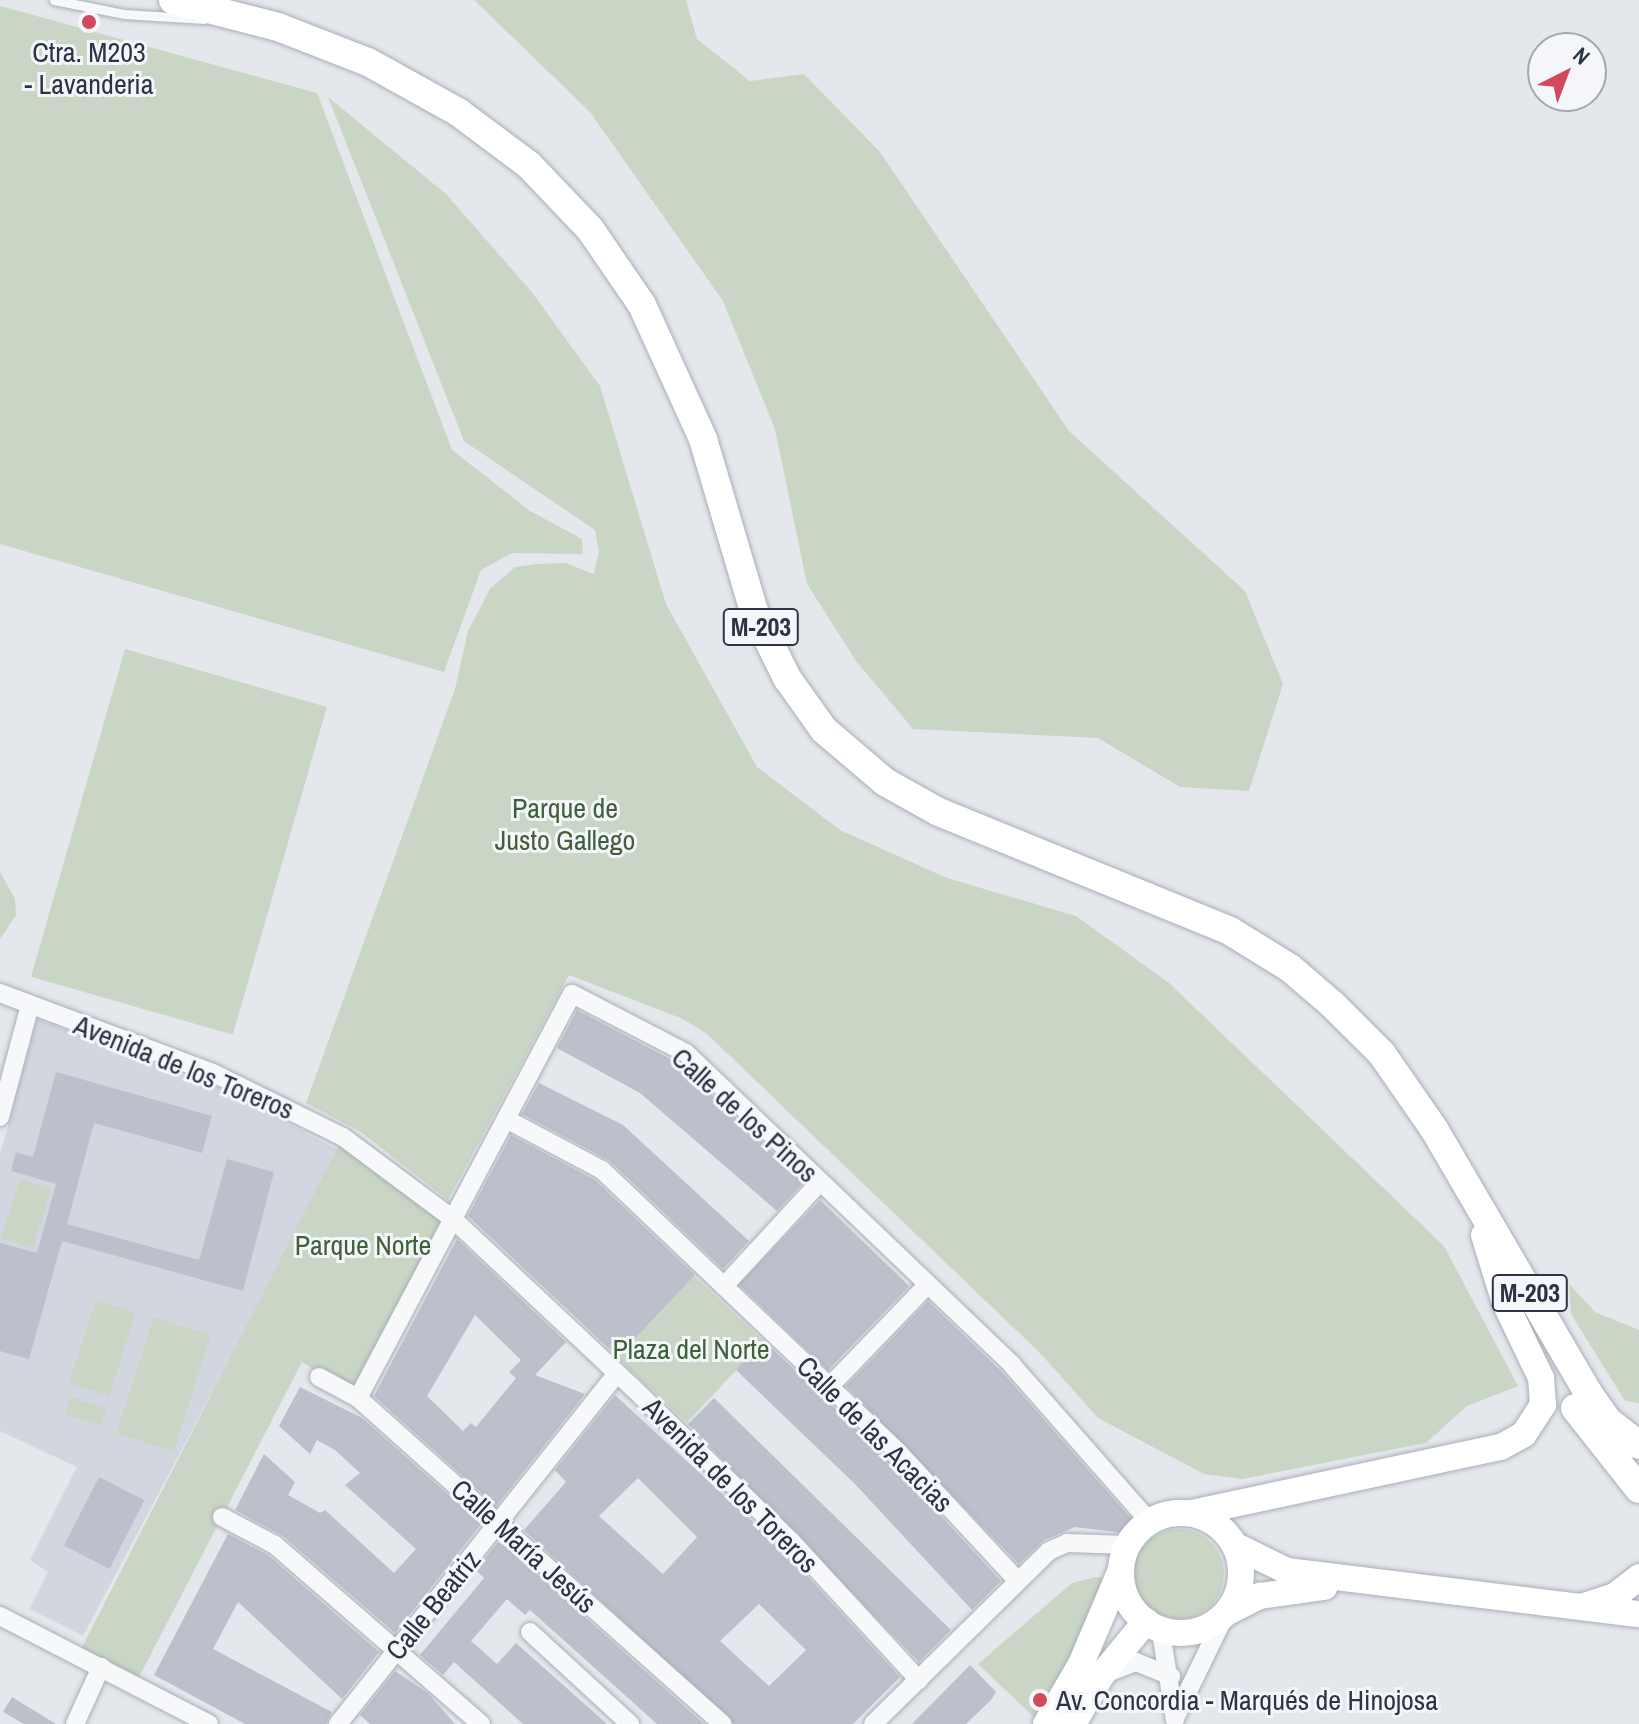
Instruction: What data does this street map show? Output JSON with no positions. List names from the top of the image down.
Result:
{
  "streets": {
    "main road": ["M-203"],
    "street": [
      "Avenida de los Toreros",
      "Calle de los Pinos",
      "Calle de las Acacias",
      "Calle María Jesús",
      "Calle Beatriz"
    ]
  },
  "crossings": [
    ["Avenida de los Toreros", "Calle de los Pinos"],
    ["Avenida de los Toreros", "Calle Beatriz"],
    ["Calle de los Pinos", "Calle de las Acacias"],
    ["Calle de los Pinos", "Calle María Jesús"],
    ["Calle María Jesús", "Calle Beatriz"]
  ],
  "parks": ["Parque de Justo Gallego", "Parque Norte", "Plaza del Norte"],
  "places": ["Ctra. M203 - Lavanderia", "Av. Concordia - Marqués de Hinojosa"],
  "north": "top right"
}
